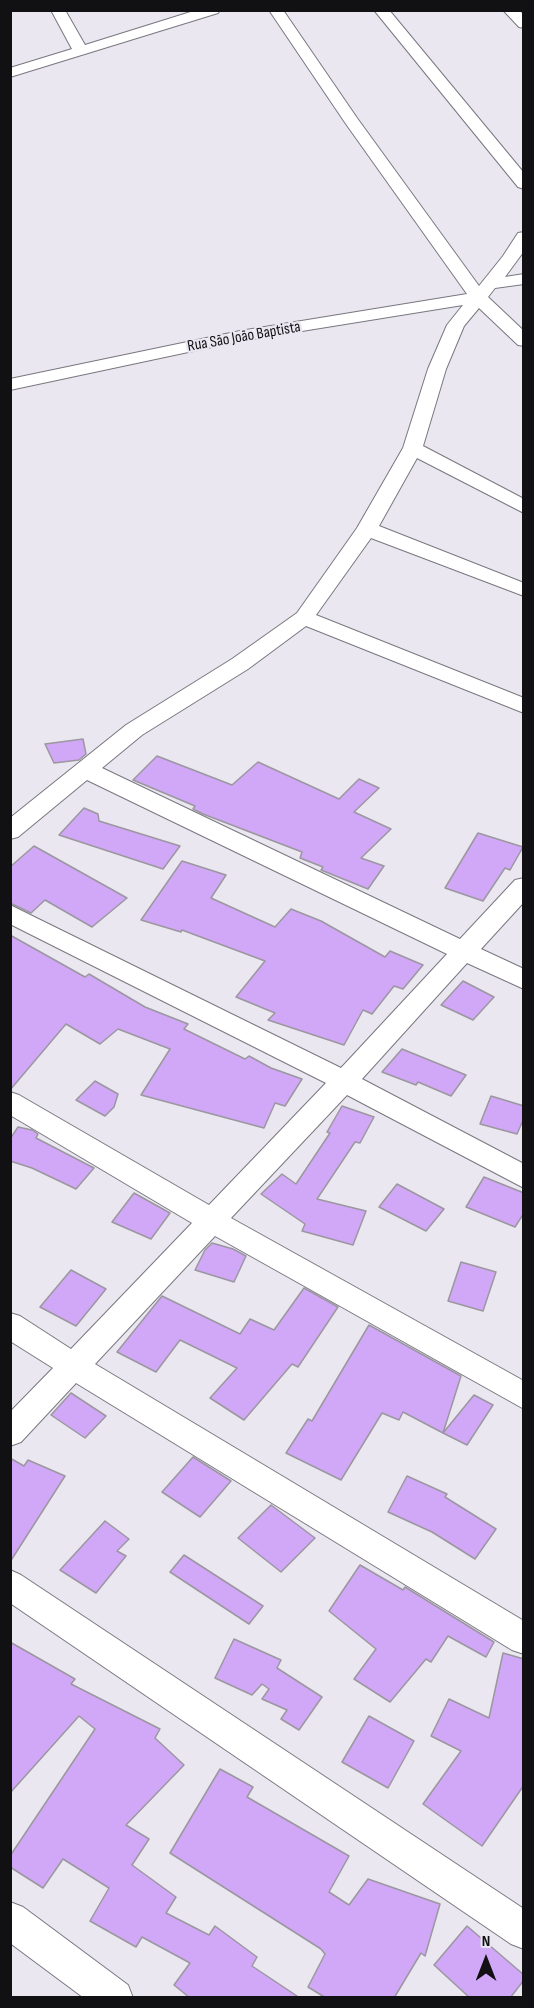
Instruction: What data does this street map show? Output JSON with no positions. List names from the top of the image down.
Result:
{
  "streets": {
    "street": ["Rua São João Baptista"]
  },
  "north": "top"
}
